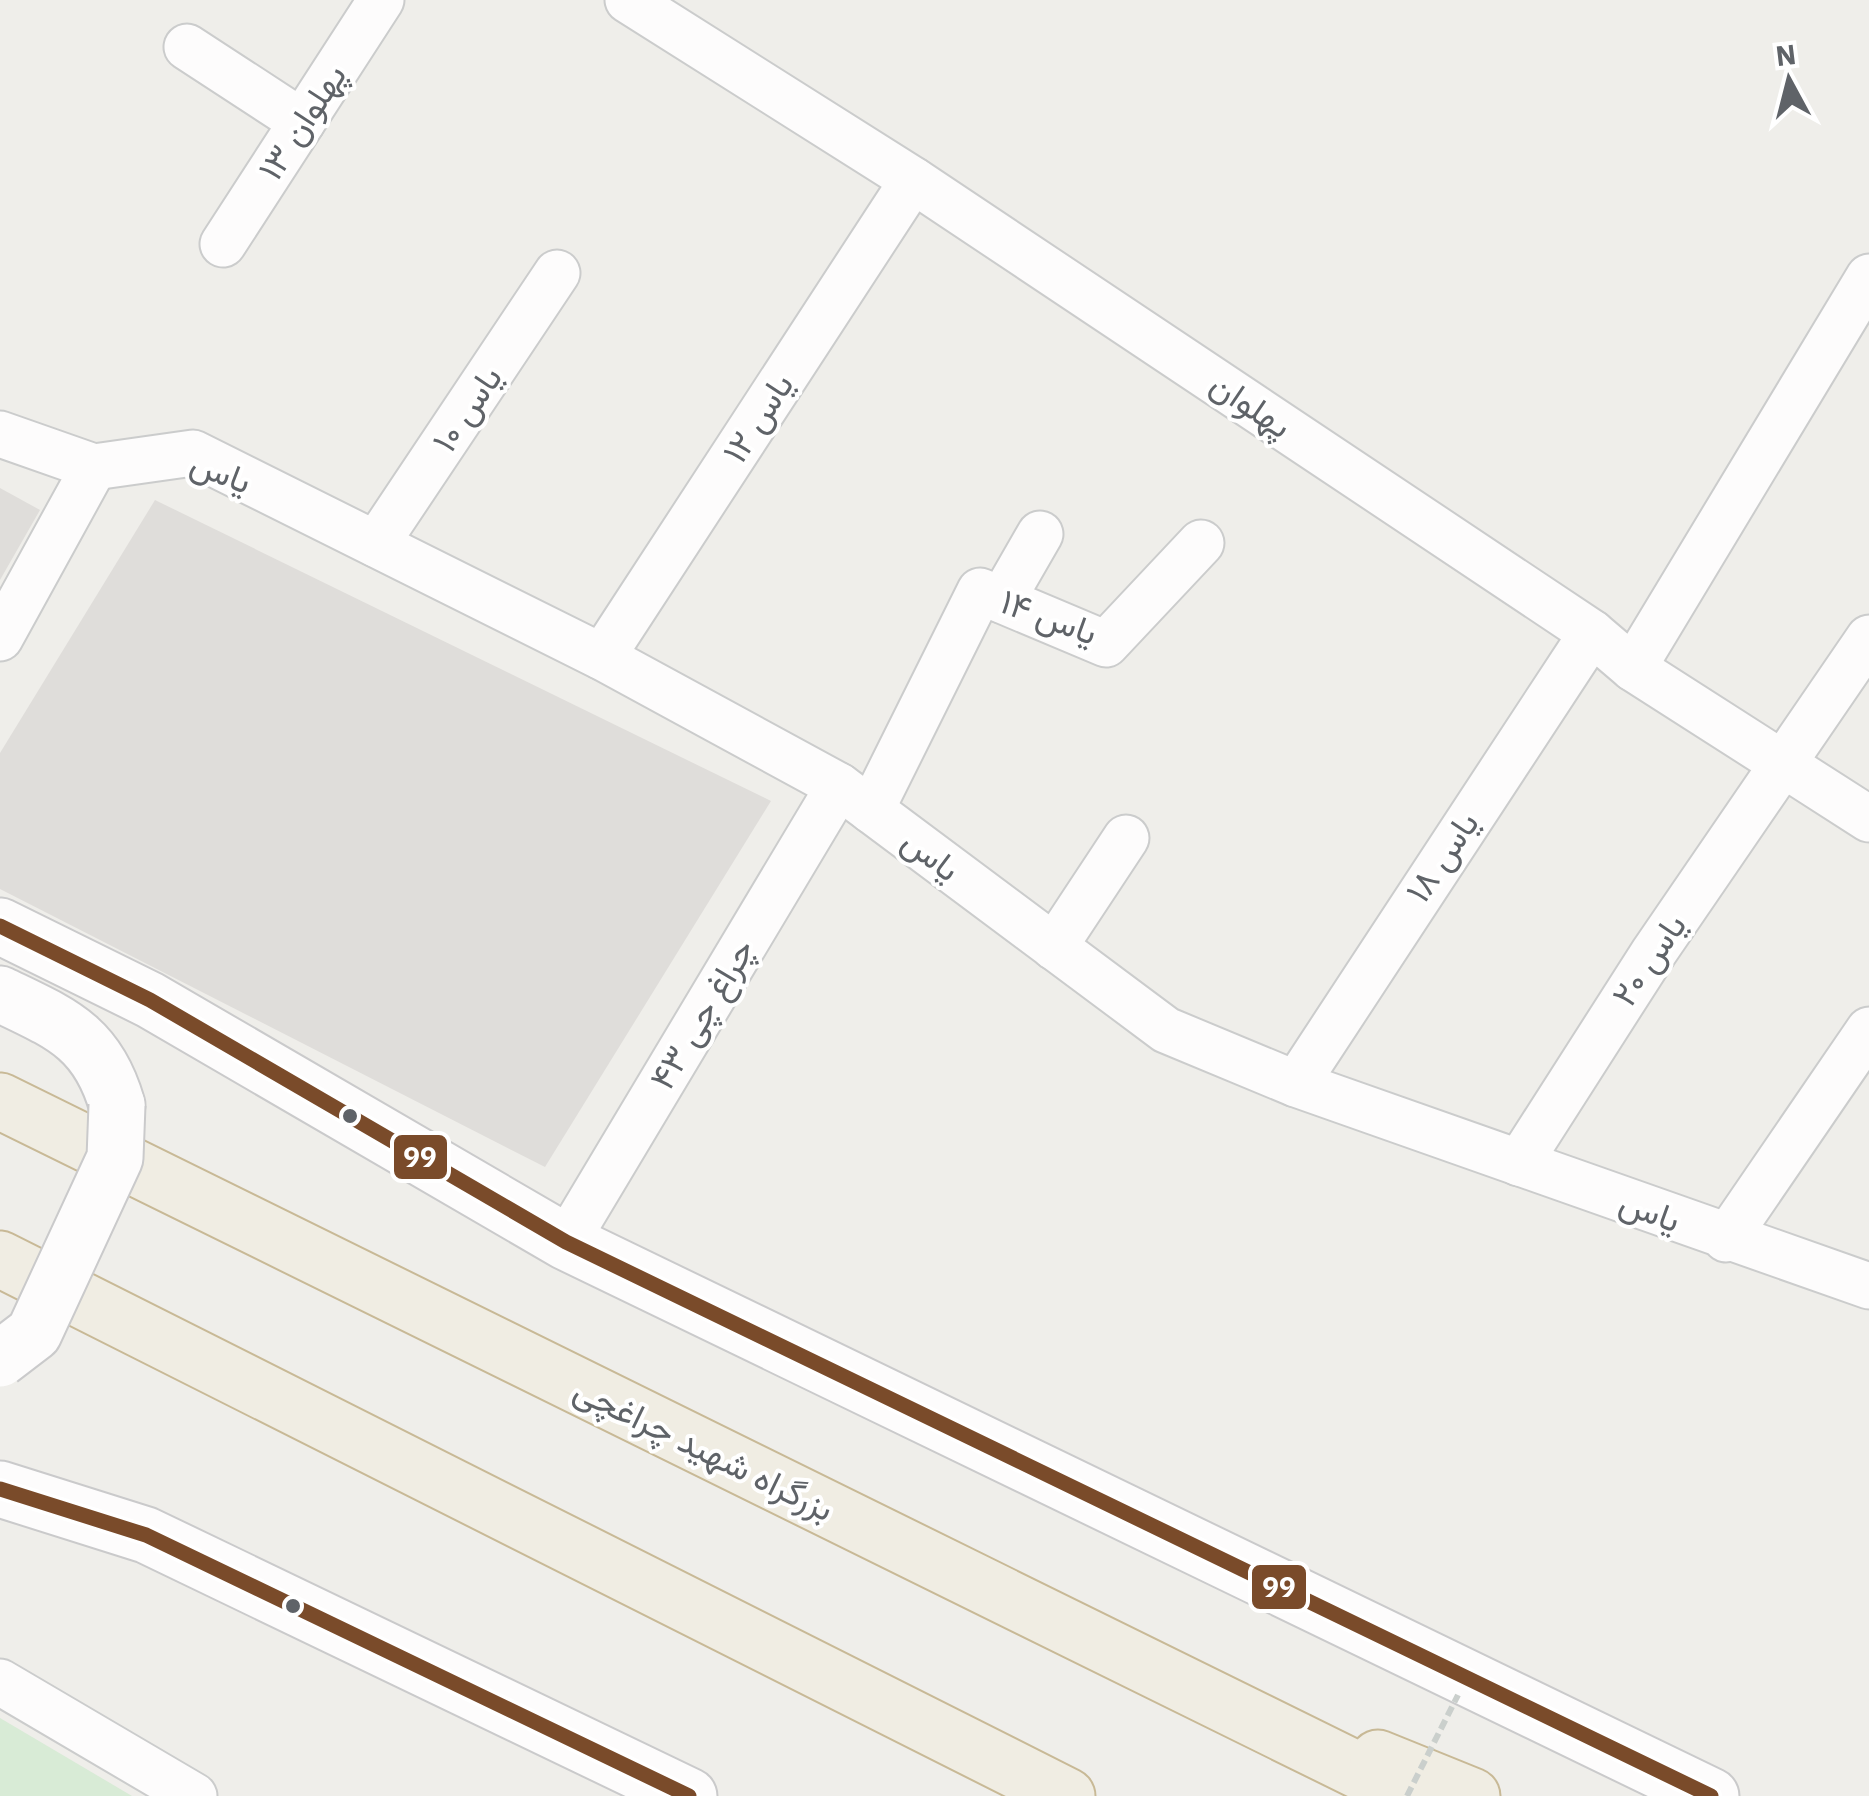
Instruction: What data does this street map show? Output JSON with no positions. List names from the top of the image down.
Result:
{
  "streets": {
    "highway": ["بزرگراه شهید چراغچی"],
    "street": [
      "پهلوان ۱۳",
      "پهلوان",
      "یاس ۱۰",
      "یاس ۱۲",
      "یاس",
      "یاس ۱۴",
      "یاس ۱۸",
      "یاس ۲۰",
      "چراغ چی ۴۳"
    ]
  },
  "crossings": [
    ["پهلوان", "یاس ۱۲"],
    ["پهلوان", "یاس ۱۸"],
    ["پهلوان", "یاس ۲۰"],
    ["یاس ۱۰", "یاس"],
    ["یاس ۱۲", "یاس"],
    ["یاس", "یاس ۱۴"],
    ["یاس", "یاس ۱۸"],
    ["یاس", "یاس ۲۰"],
    ["یاس", "چراغ چی ۴۳"],
    ["یاس ۱۴", "چراغ چی ۴۳"]
  ],
  "lines": ["transit line 99"],
  "north": "top"
}
